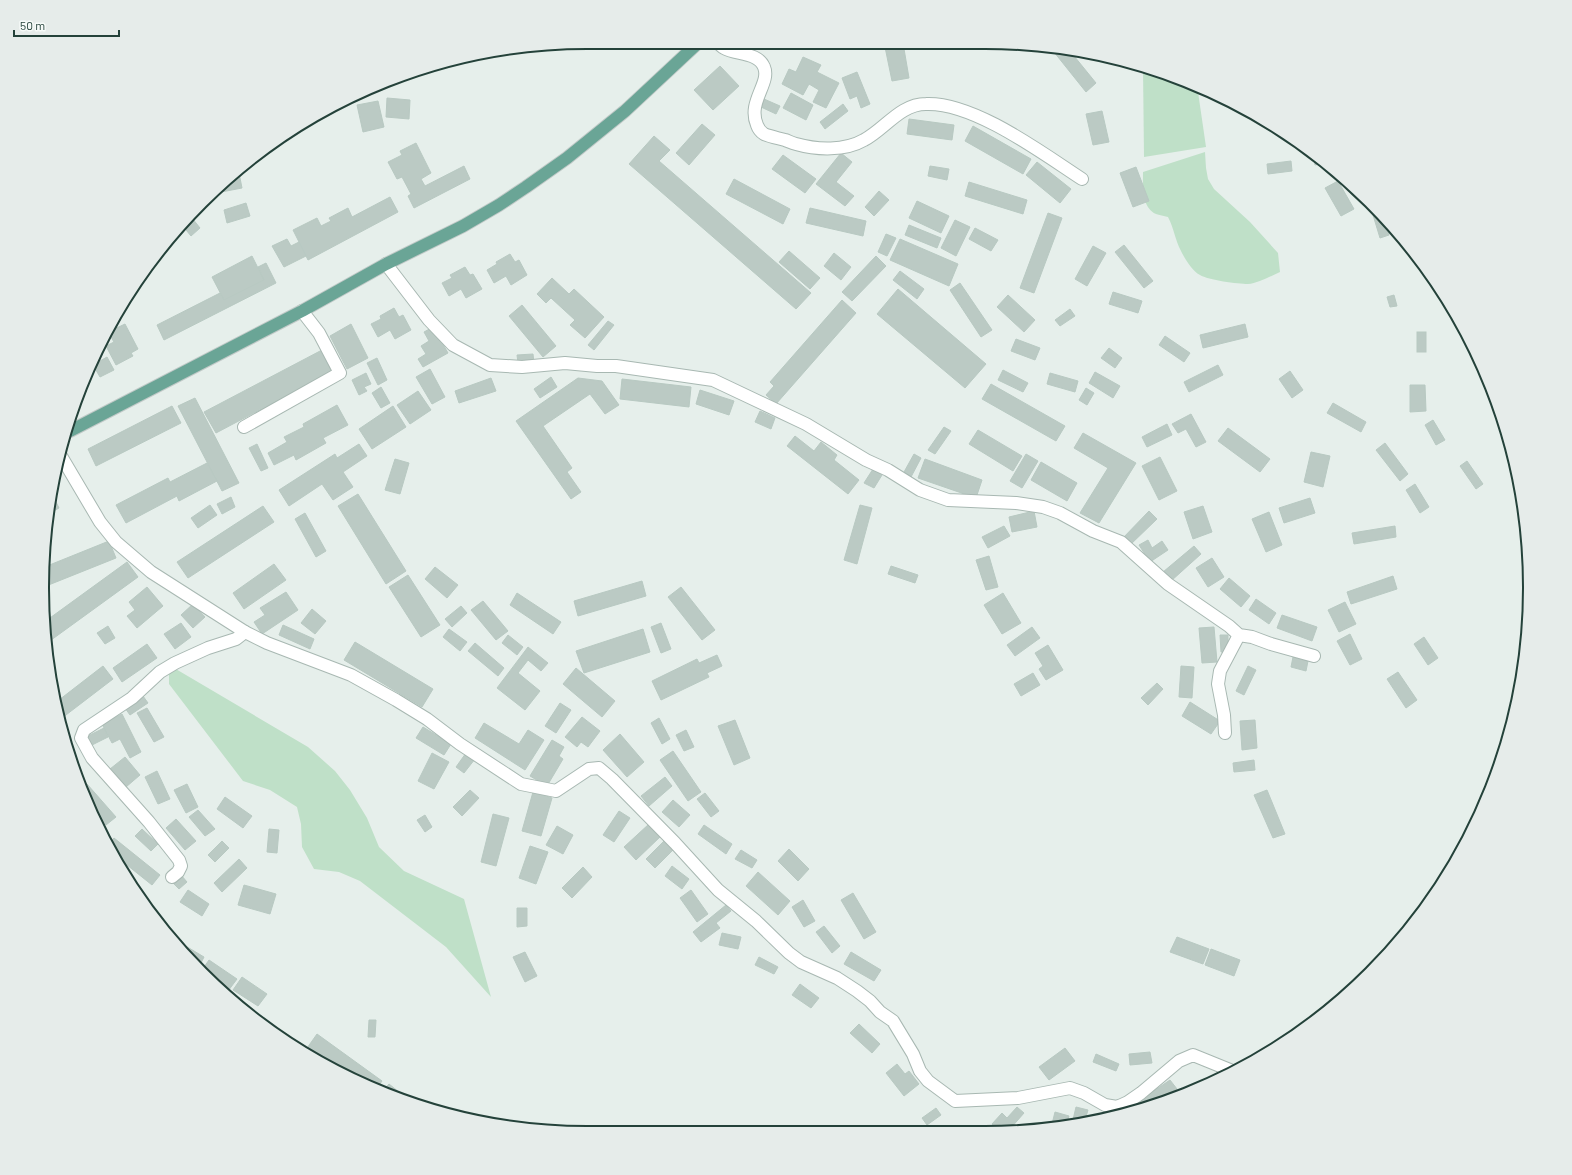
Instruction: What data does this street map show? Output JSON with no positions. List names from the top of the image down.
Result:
{
  "scale_bar": "50 m"
}
